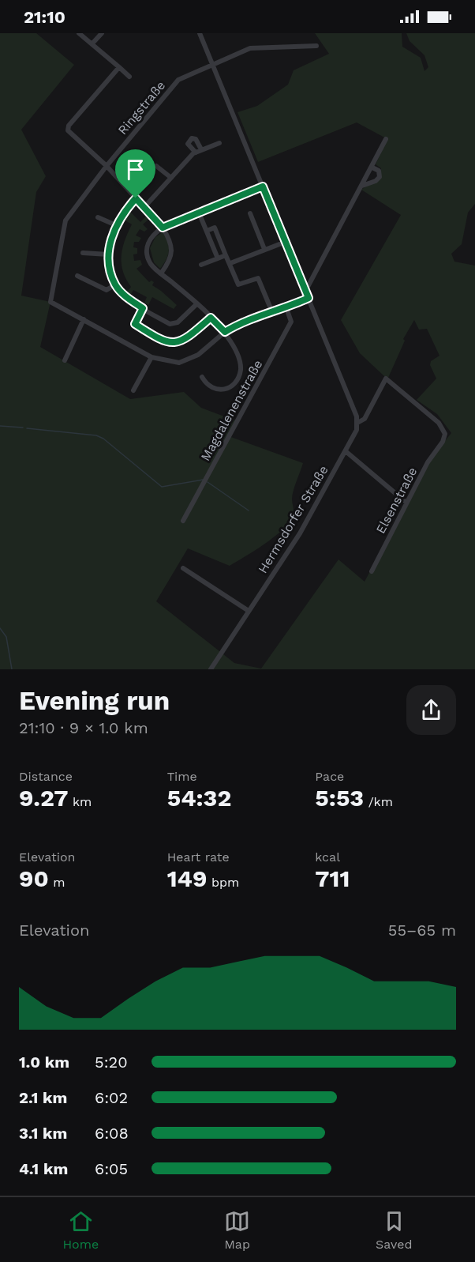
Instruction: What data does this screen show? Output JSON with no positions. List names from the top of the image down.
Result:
{
  "streets": {
    "street": [
      "Ringstraße",
      "Magdalenenstraße",
      "Elsenstraße",
      "Hermsdorfer Straße"
    ]
  },
  "crossings": [
    ["Elsenstraße", "Hermsdorfer Straße"]
  ],
  "page": {
    "status": "21:10",
    "heading": ["Evening run", "21:10 · 9 × 1.0 km"],
    "stats": [
      ["Distance", "9.27 km"],
      ["Time", "54:32"],
      ["Pace", "5:53 /km"],
      ["Elevation", "90 m"],
      ["Heart rate", "149 bpm"],
      ["kcal", "711"]
    ],
    "chart": ["Elevation", "55–65 m"],
    "list": [
      {
        "name": "1.0 km",
        "note": "5:20"
      },
      {
        "name": "2.1 km",
        "note": "6:02"
      },
      {
        "name": "3.1 km",
        "note": "6:08"
      },
      {
        "name": "4.1 km",
        "note": "6:05"
      }
    ],
    "tabs": ["Home", "Map", "Saved"]
  }
}
